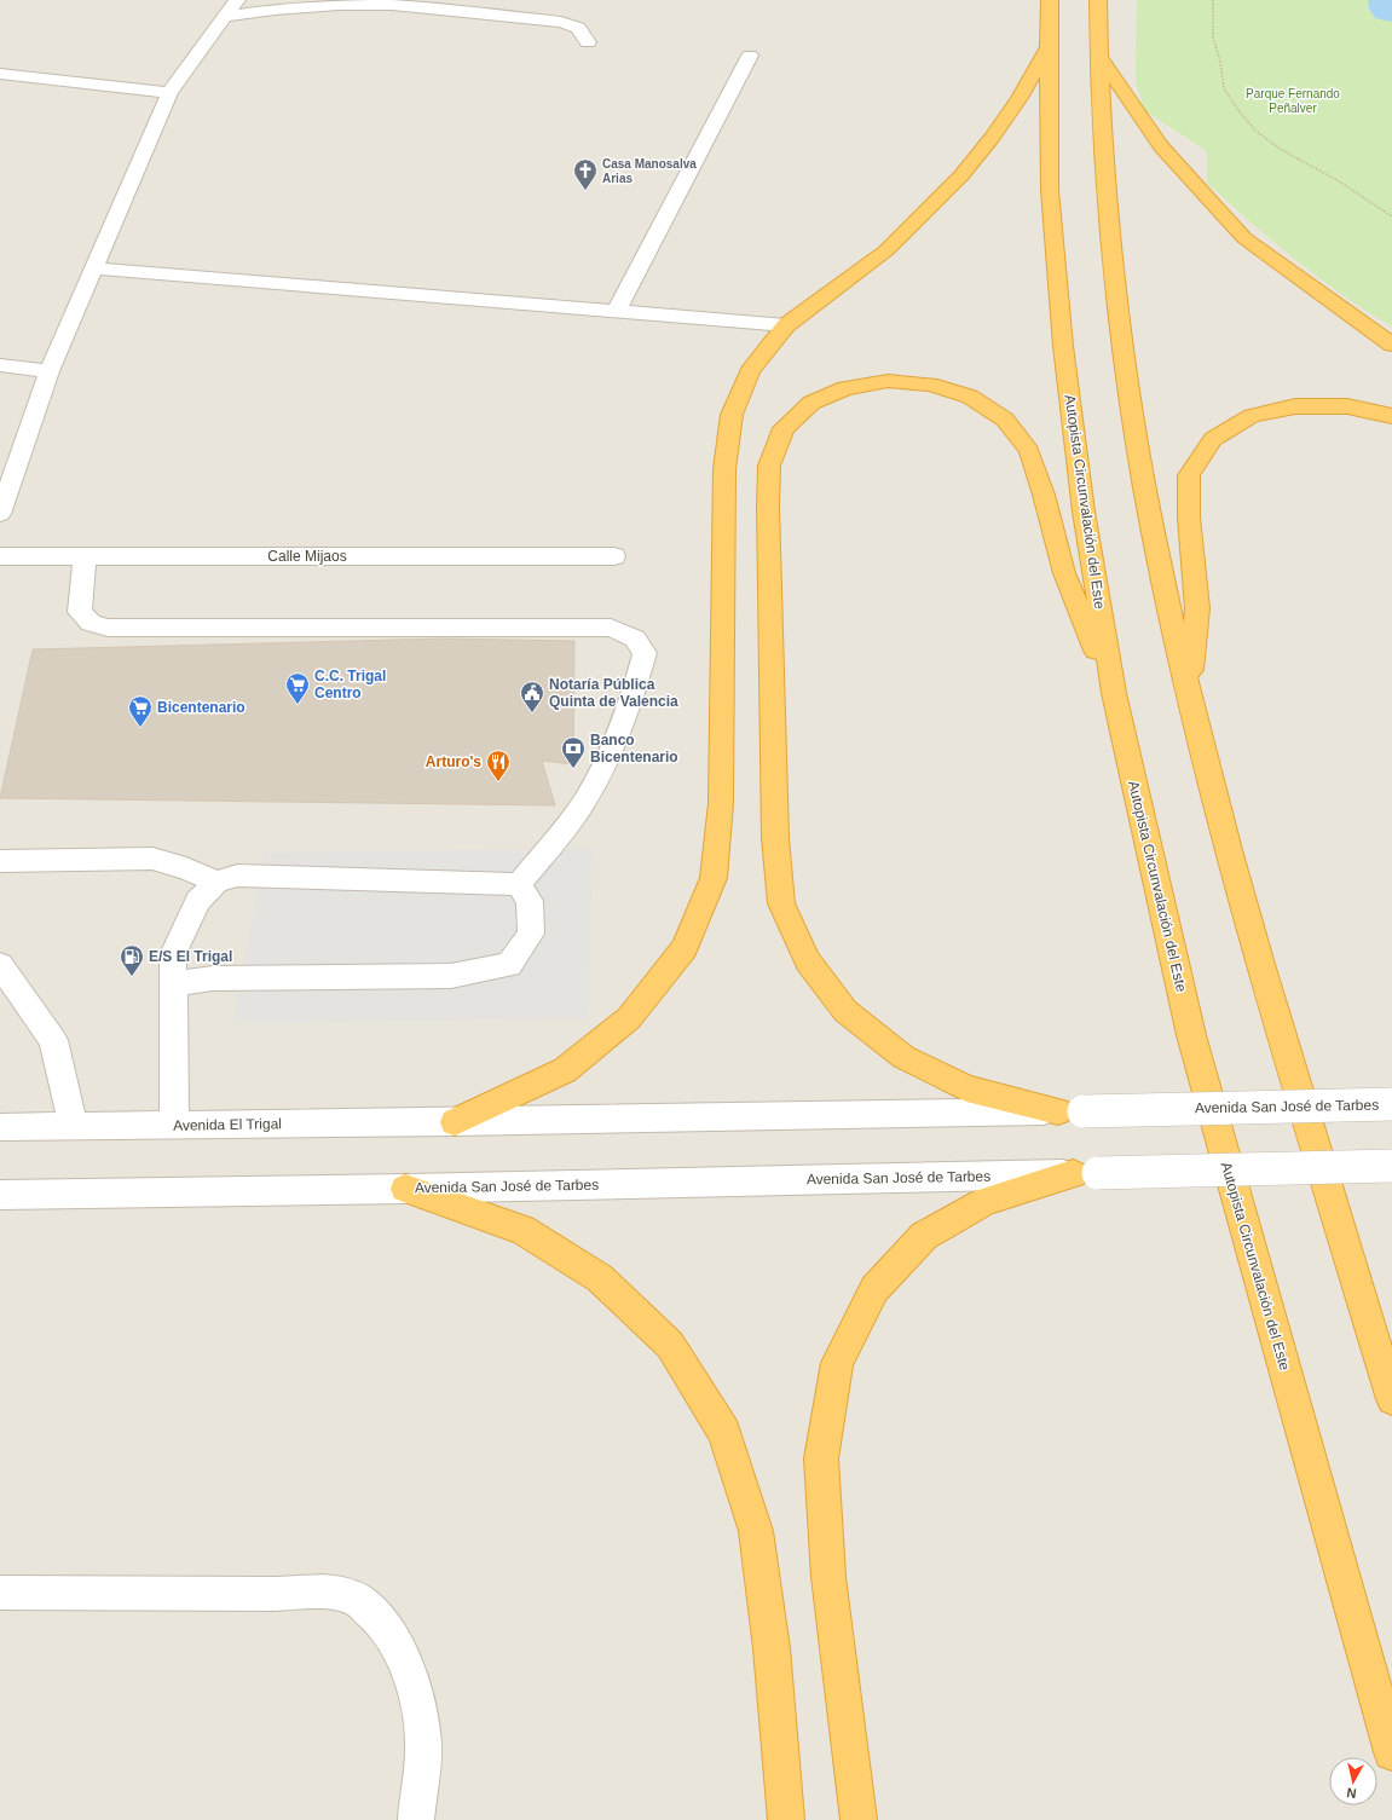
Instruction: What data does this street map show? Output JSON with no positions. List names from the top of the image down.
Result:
{
  "streets": {
    "highway": ["Autopista Circunvalación del Este"],
    "street": ["Calle Mijaos", "Avenida San José de Tarbes", "Avenida El Trigal"]
  },
  "crossings": [
    ["Avenida San José de Tarbes", "Avenida El Trigal"]
  ],
  "parks": ["Parque Fernando Peñalver"],
  "places": {
    "church": ["Casa Manosalva Arias"],
    "supermarket": ["C.C. Trigal Centro", "Bicentenario"],
    "public building": ["Notaría Pública Quinta de Valencia"],
    "bank": ["Banco Bicentenario"],
    "restaurant": ["Arturo's"],
    "fuel station": ["E/S El Trigal"]
  },
  "north": "bottom"
}
